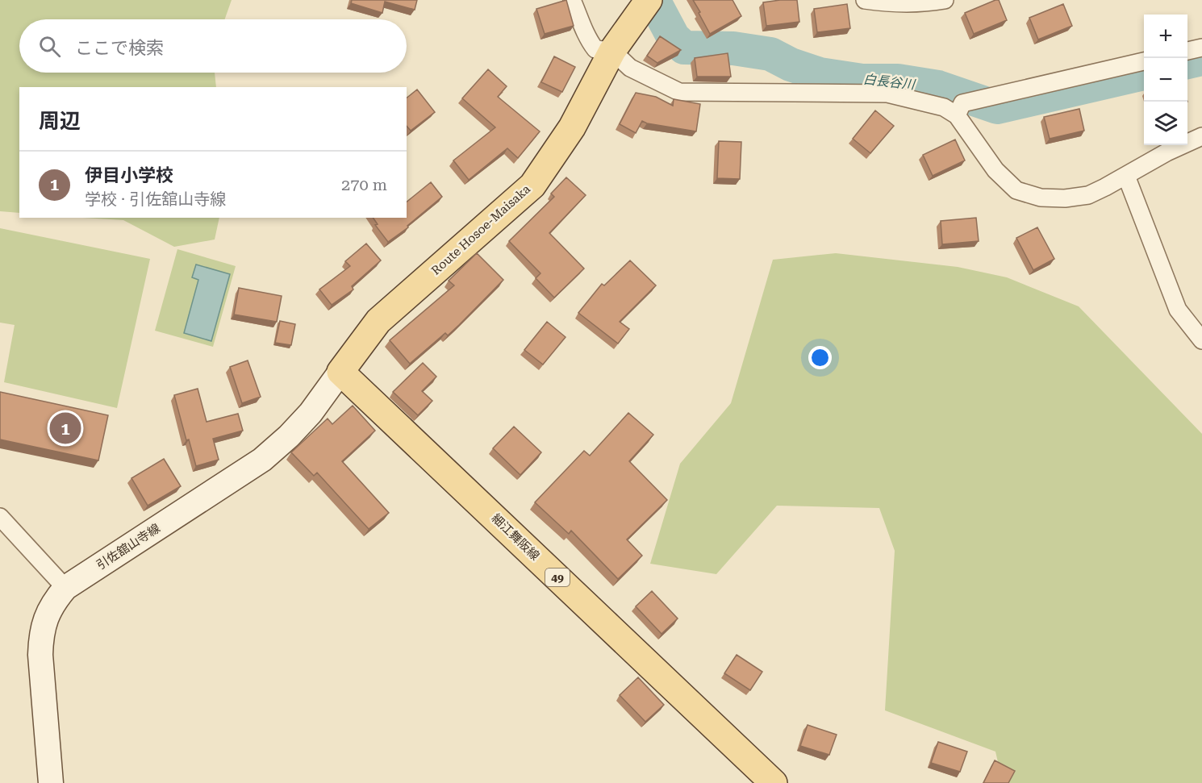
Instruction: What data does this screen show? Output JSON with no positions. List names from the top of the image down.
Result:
{
  "streets": {
    "main road": [
      "Route Hosoe-Maisaka",
      "細江舞阪線",
      "引佐舘山寺線",
      "49"
    ]
  },
  "crossings": [
    ["Route Hosoe-Maisaka", "細江舞阪線"],
    ["Route Hosoe-Maisaka", "引佐舘山寺線"],
    ["細江舞阪線", "引佐舘山寺線"]
  ],
  "water": ["白長谷川"],
  "page": {
    "map_buttons": ["+", "−"],
    "search": "ここで検索",
    "heading": "周辺",
    "list": [
      {
        "mark": "1",
        "name": "伊目小学校",
        "note": "学校 · 引佐舘山寺線",
        "value": "270 m"
      }
    ],
    "pins": "1"
  }
}
